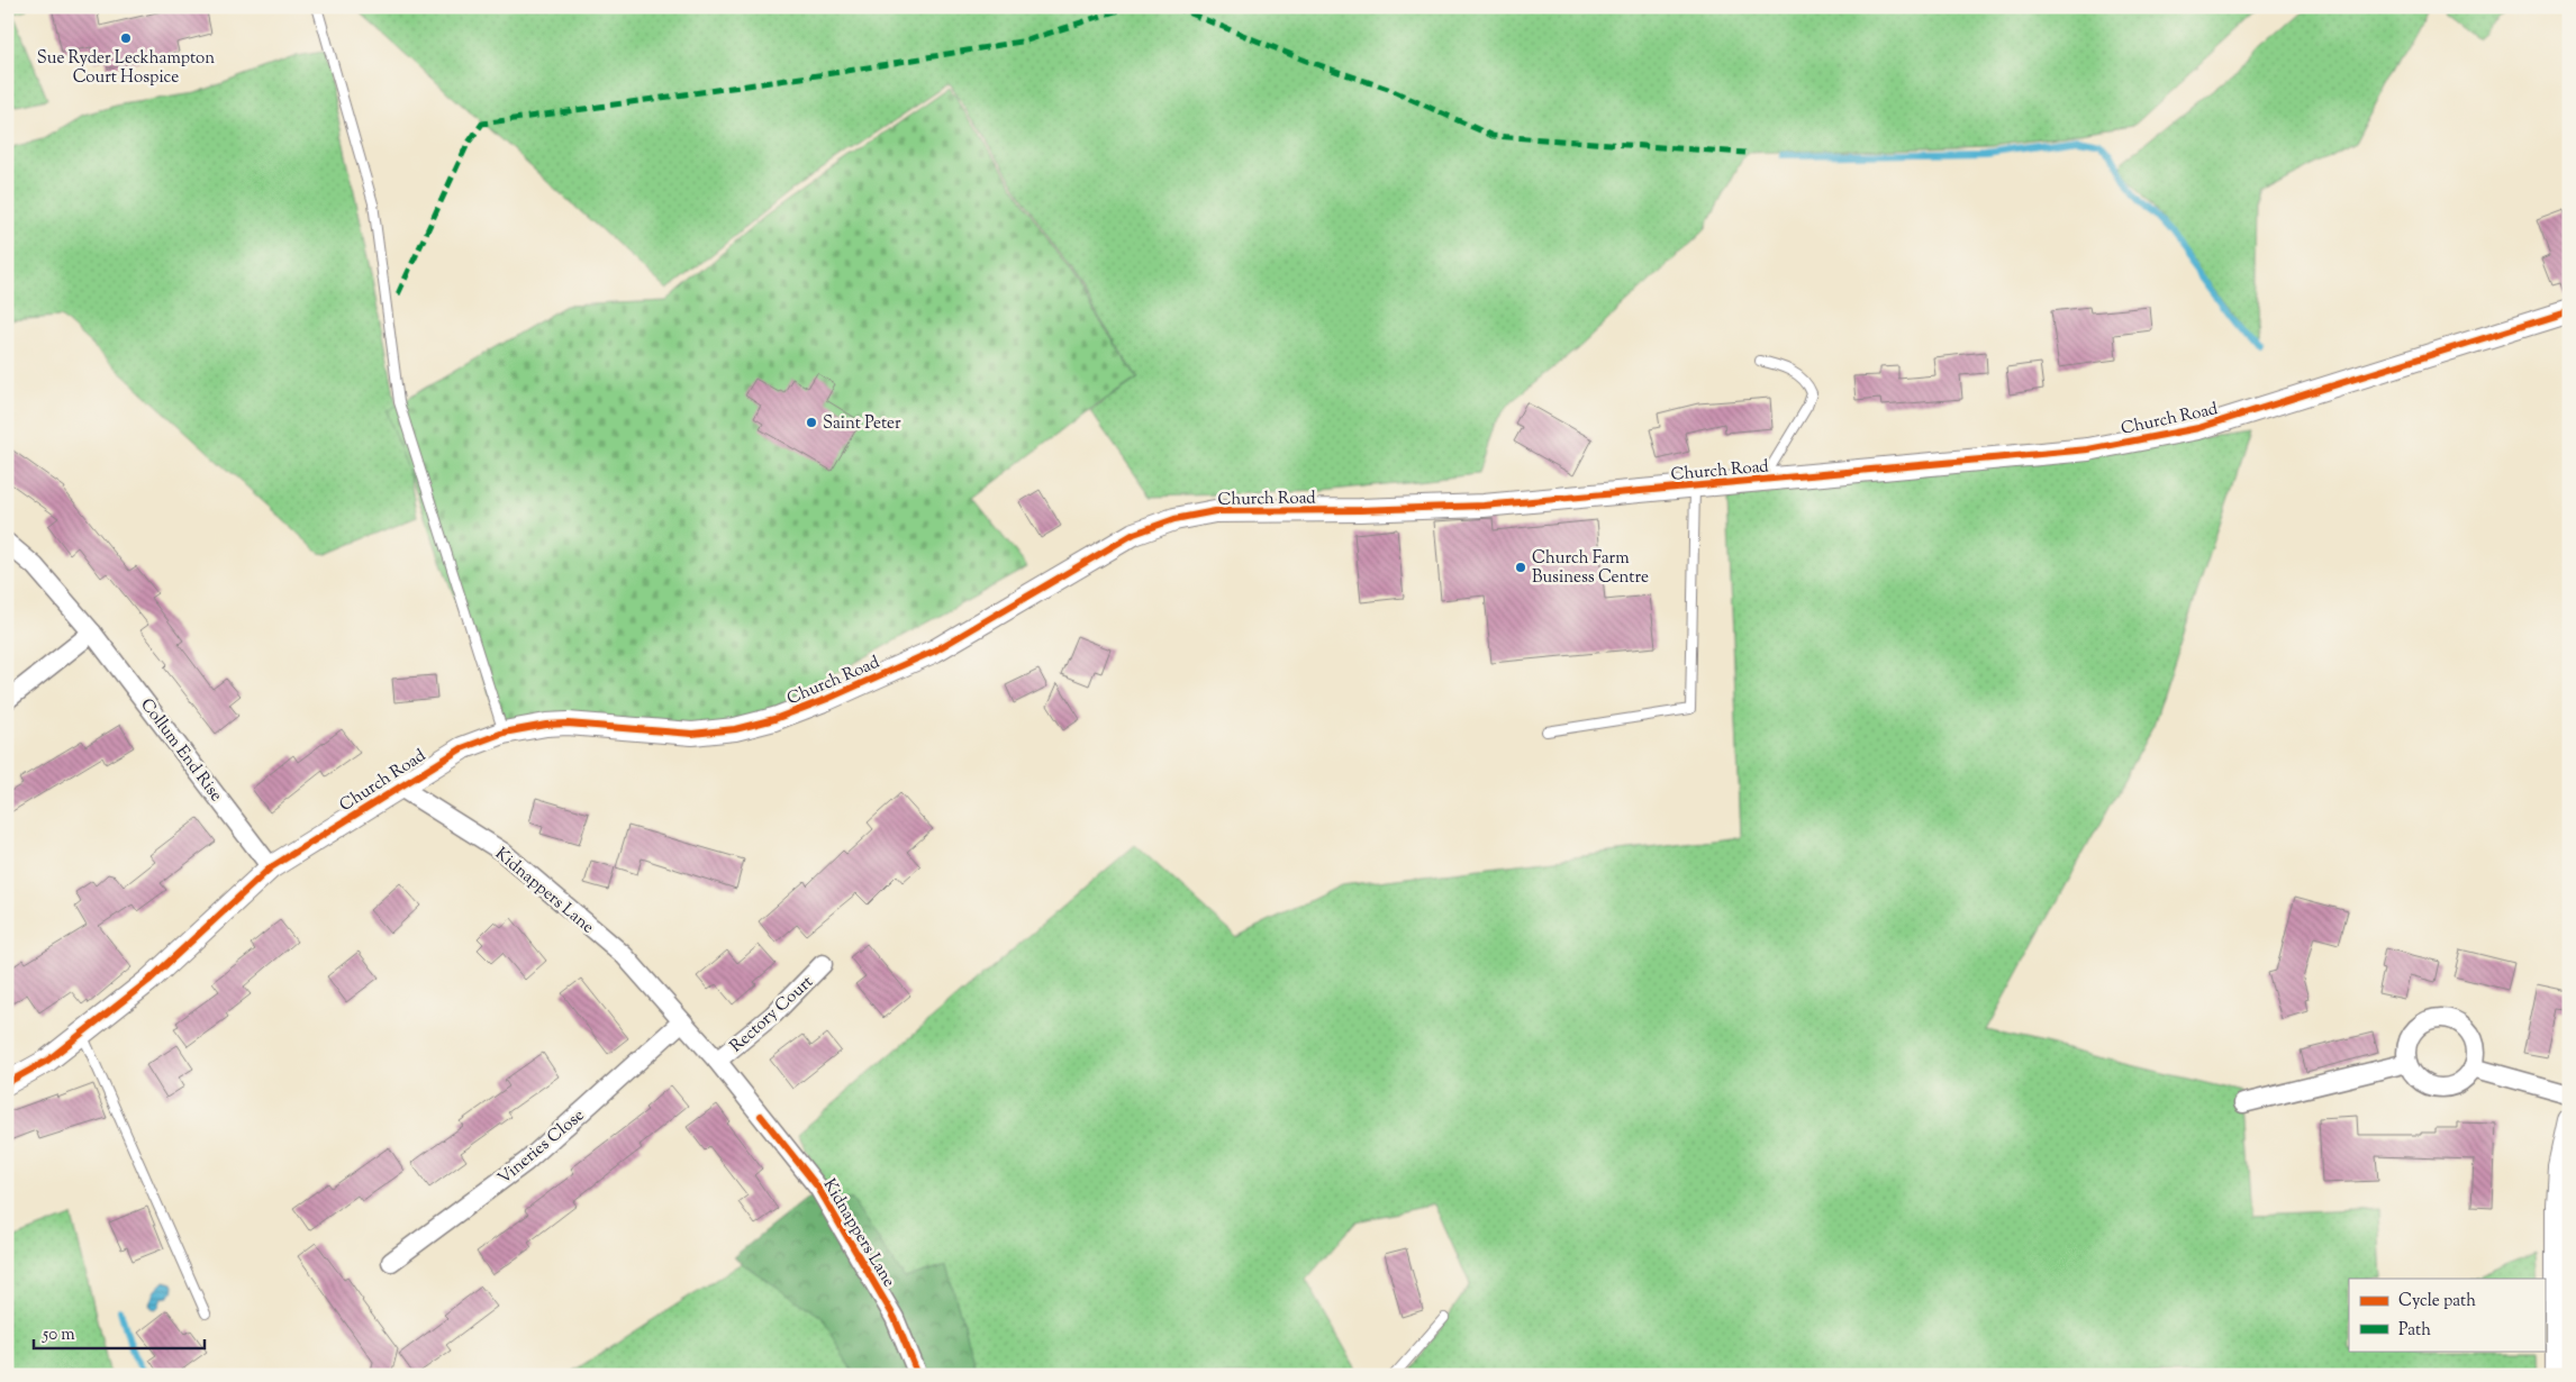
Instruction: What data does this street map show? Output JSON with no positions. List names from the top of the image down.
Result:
{
  "streets": {
    "street": [
      "Church Road",
      "Collum End Rise",
      "Kidnappers Lane",
      "Rectory Court",
      "Vineries Close"
    ]
  },
  "crossings": [
    ["Church Road", "Collum End Rise"],
    ["Church Road", "Kidnappers Lane"],
    ["Kidnappers Lane", "Rectory Court"],
    ["Kidnappers Lane", "Vineries Close"]
  ],
  "places": ["Sue Ryder Leckhampton Court Hospice", "Saint Peter", "Church Farm Business Centre"],
  "legend": ["Cycle path", "Path"],
  "scale_bar": "50 m"
}
